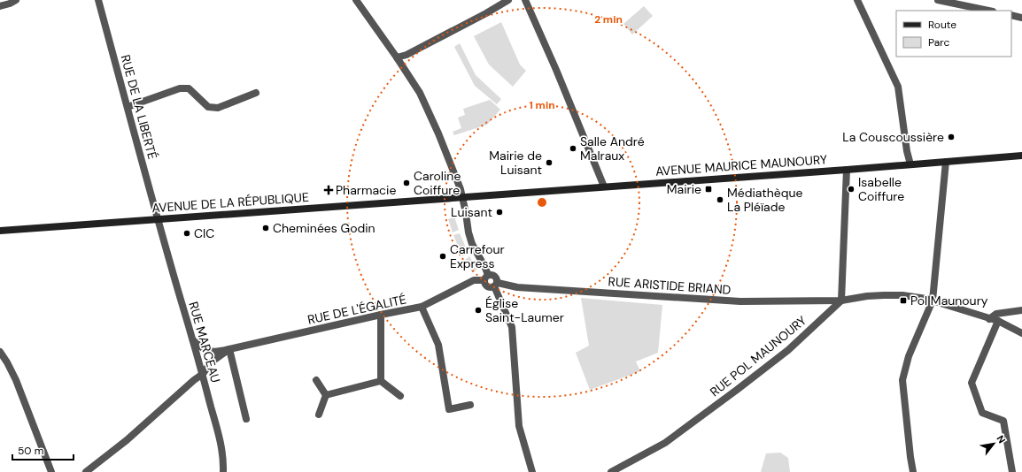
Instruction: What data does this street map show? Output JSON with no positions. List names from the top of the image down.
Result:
{
  "streets": {
    "main road": ["AVENUE MAURICE MAUNOURY", "AVENUE DE LA RÉPUBLIQUE"],
    "street": [
      "RUE DE LA LIBERTÉ",
      "RUE ARISTIDE BRIAND",
      "RUE DE L'ÉGALITÉ",
      "RUE MARCEAU",
      "RUE POL MAUNOURY"
    ]
  },
  "crossings": [
    ["RUE DE LA LIBERTÉ", "AVENUE DE LA RÉPUBLIQUE"],
    ["RUE DE LA LIBERTÉ", "RUE MARCEAU"],
    ["AVENUE MAURICE MAUNOURY", "AVENUE DE LA RÉPUBLIQUE"],
    ["AVENUE DE LA RÉPUBLIQUE", "RUE MARCEAU"],
    ["RUE ARISTIDE BRIAND", "RUE DE L'ÉGALITÉ"],
    ["RUE ARISTIDE BRIAND", "RUE POL MAUNOURY"],
    ["RUE DE L'ÉGALITÉ", "RUE MARCEAU"]
  ],
  "places": {
    "other": [
      "La Couscoussière",
      "Salle André Malraux",
      "Mairie de Luisant",
      "Caroline Coiffure",
      "Isabelle Coiffure",
      "Médiathèque La Pléïade",
      "Luisant",
      "Cheminées Godin",
      "CIC",
      "Carrefour Express",
      "Église Saint-Laumer"
    ],
    "transit": ["Mairie", "Pol Maunoury"],
    "health": ["Pharmacie"]
  },
  "legend": ["Route", "Parc"],
  "scale_bar": "50 m",
  "north": "top right",
  "rings": ["2 min", "1 min"]
}
